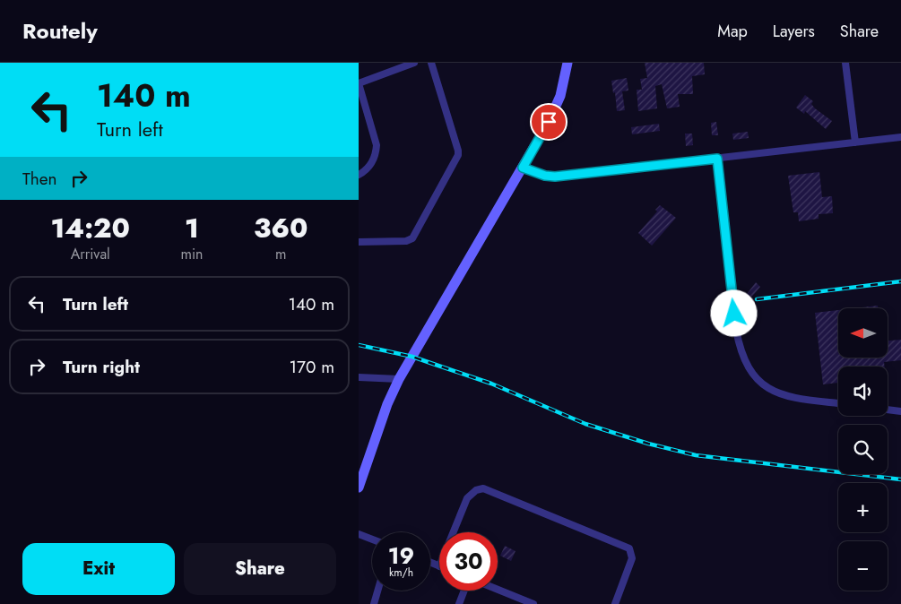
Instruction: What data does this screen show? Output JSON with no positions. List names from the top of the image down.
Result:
{
  "north": "left",
  "page": {
    "header": "Routely",
    "nav": ["Map", "Layers", "Share"],
    "turn": ["140 m", "Turn left"],
    "then": "Then",
    "eta": [
      "14:20",
      "Arrival",
      "1",
      "min",
      "360",
      "m"
    ],
    "list": [
      {
        "name": "Turn left",
        "value": "140 m"
      },
      {
        "name": "Turn right",
        "value": "170 m"
      }
    ],
    "map_buttons": ["+", "−"],
    "speed": "19 km/h",
    "limit": "30",
    "buttons": ["Exit", "Share"]
  }
}
